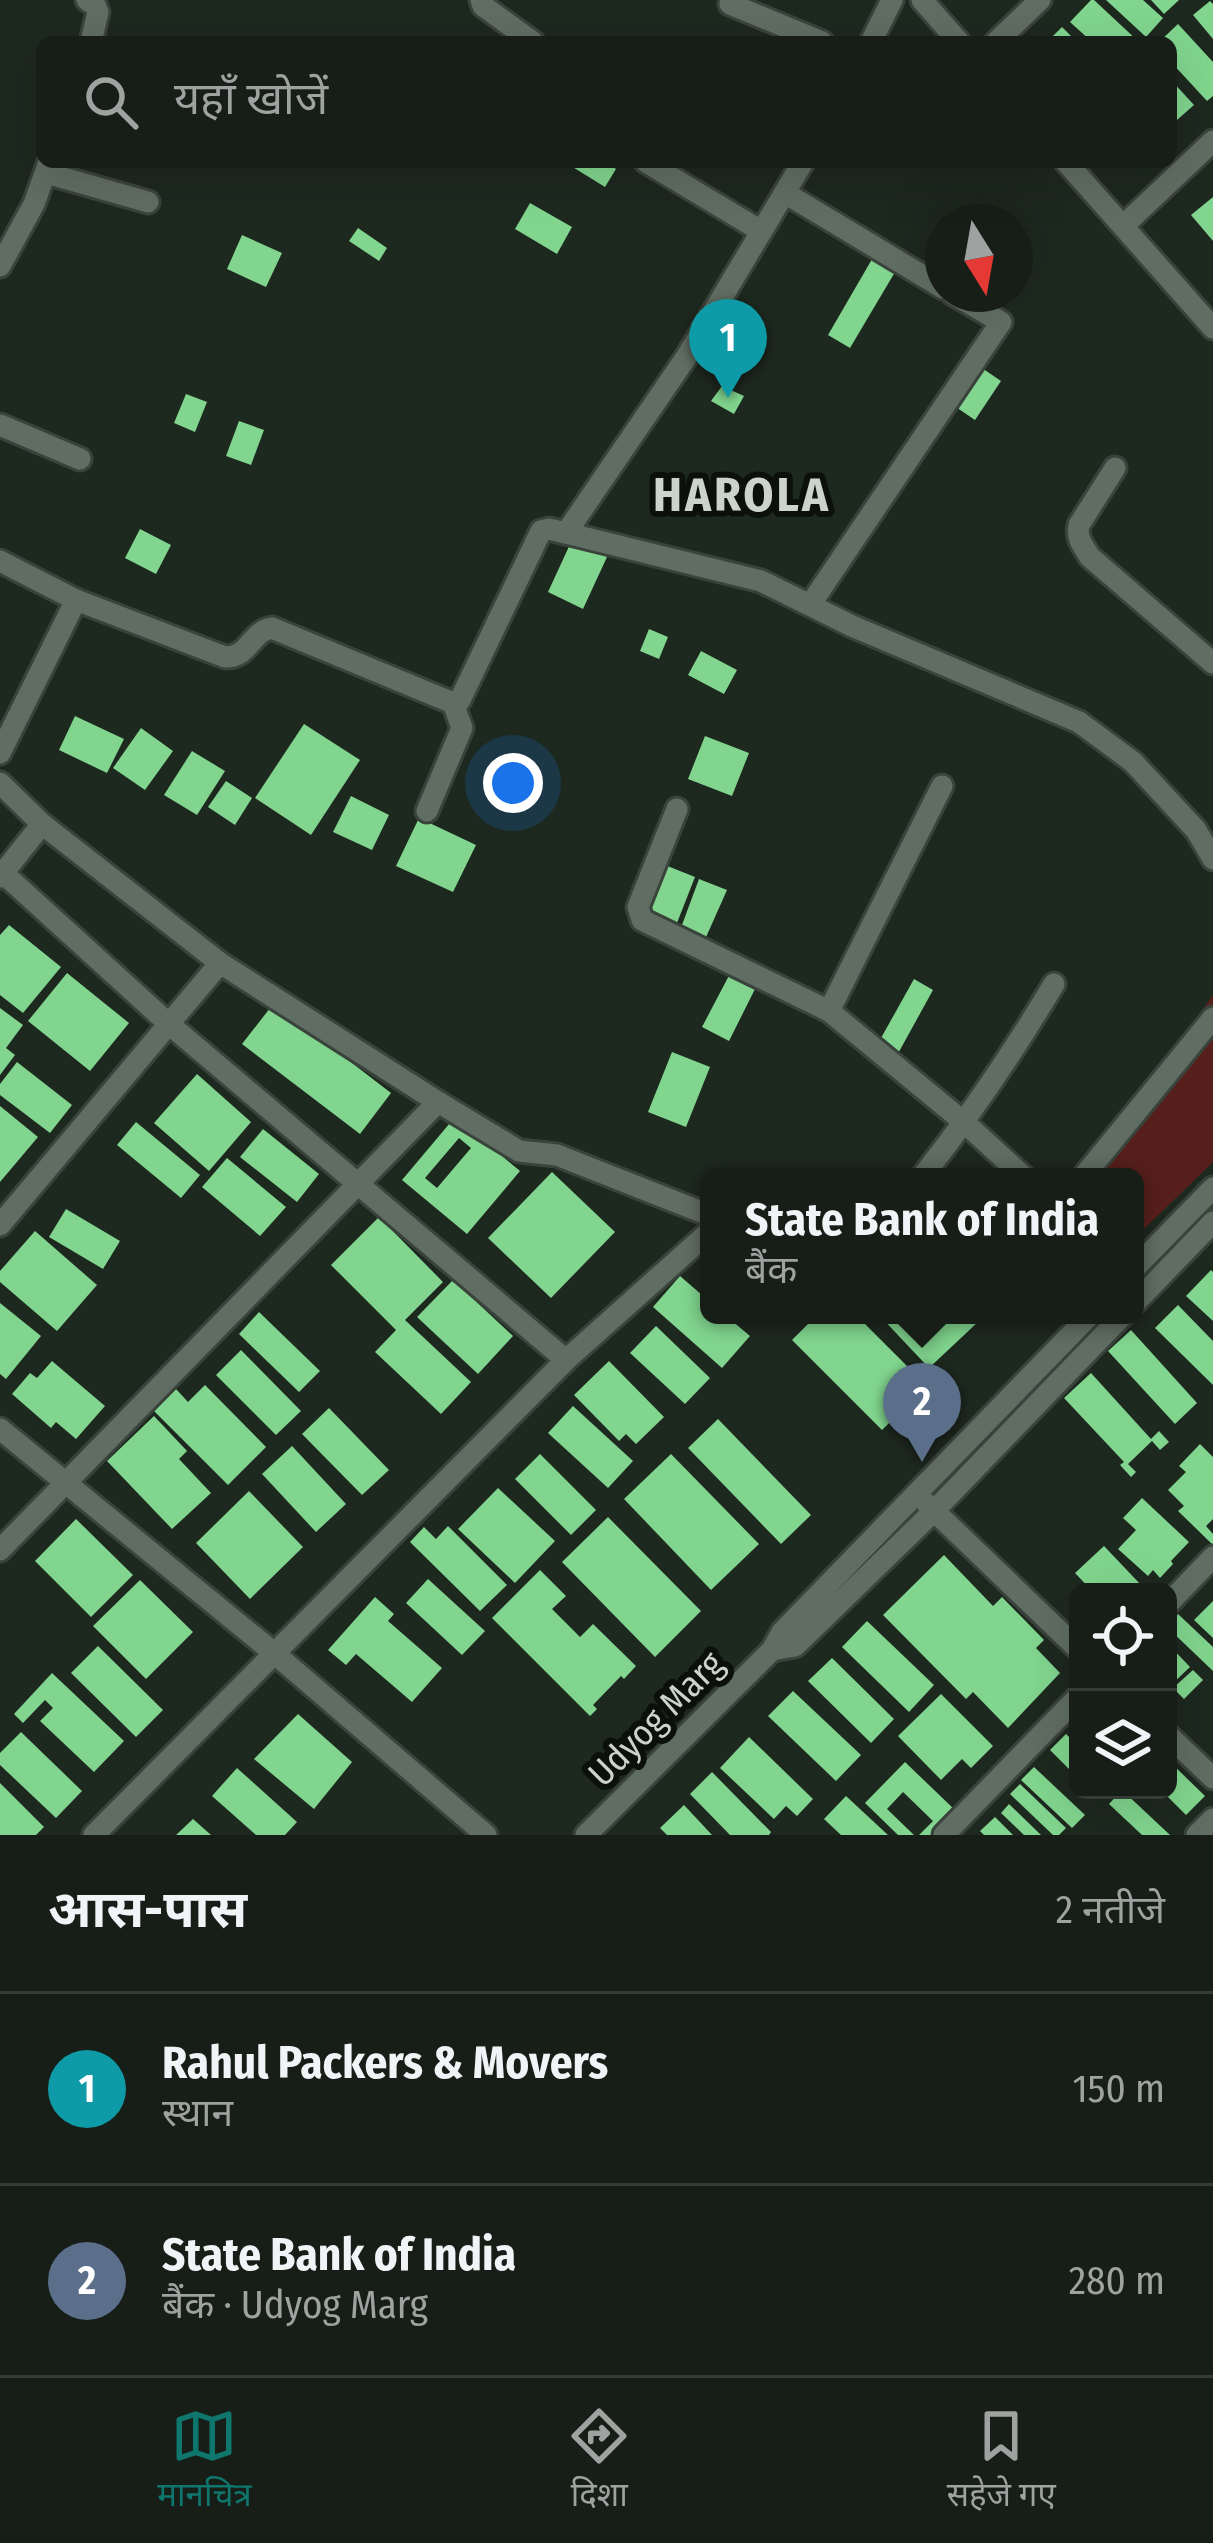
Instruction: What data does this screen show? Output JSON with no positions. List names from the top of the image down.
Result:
{
  "streets": {
    "street": ["Udyog Marg"]
  },
  "districts": ["HAROLA"],
  "north": "bottom",
  "page": {
    "search": "यहाँ खोजें",
    "pins": ["1", "2"],
    "popup": ["State Bank of India", "बैंक"],
    "heading": ["आस-पास", "2 नतीजे"],
    "list": [
      {
        "mark": "1",
        "name": "Rahul Packers & Movers",
        "note": "स्थान",
        "value": "150 m"
      },
      {
        "mark": "2",
        "name": "State Bank of India",
        "note": "बैंक · Udyog Marg",
        "value": "280 m"
      }
    ],
    "nav": ["मानचित्र", "दिशा", "सहेजे गए"]
  }
}
